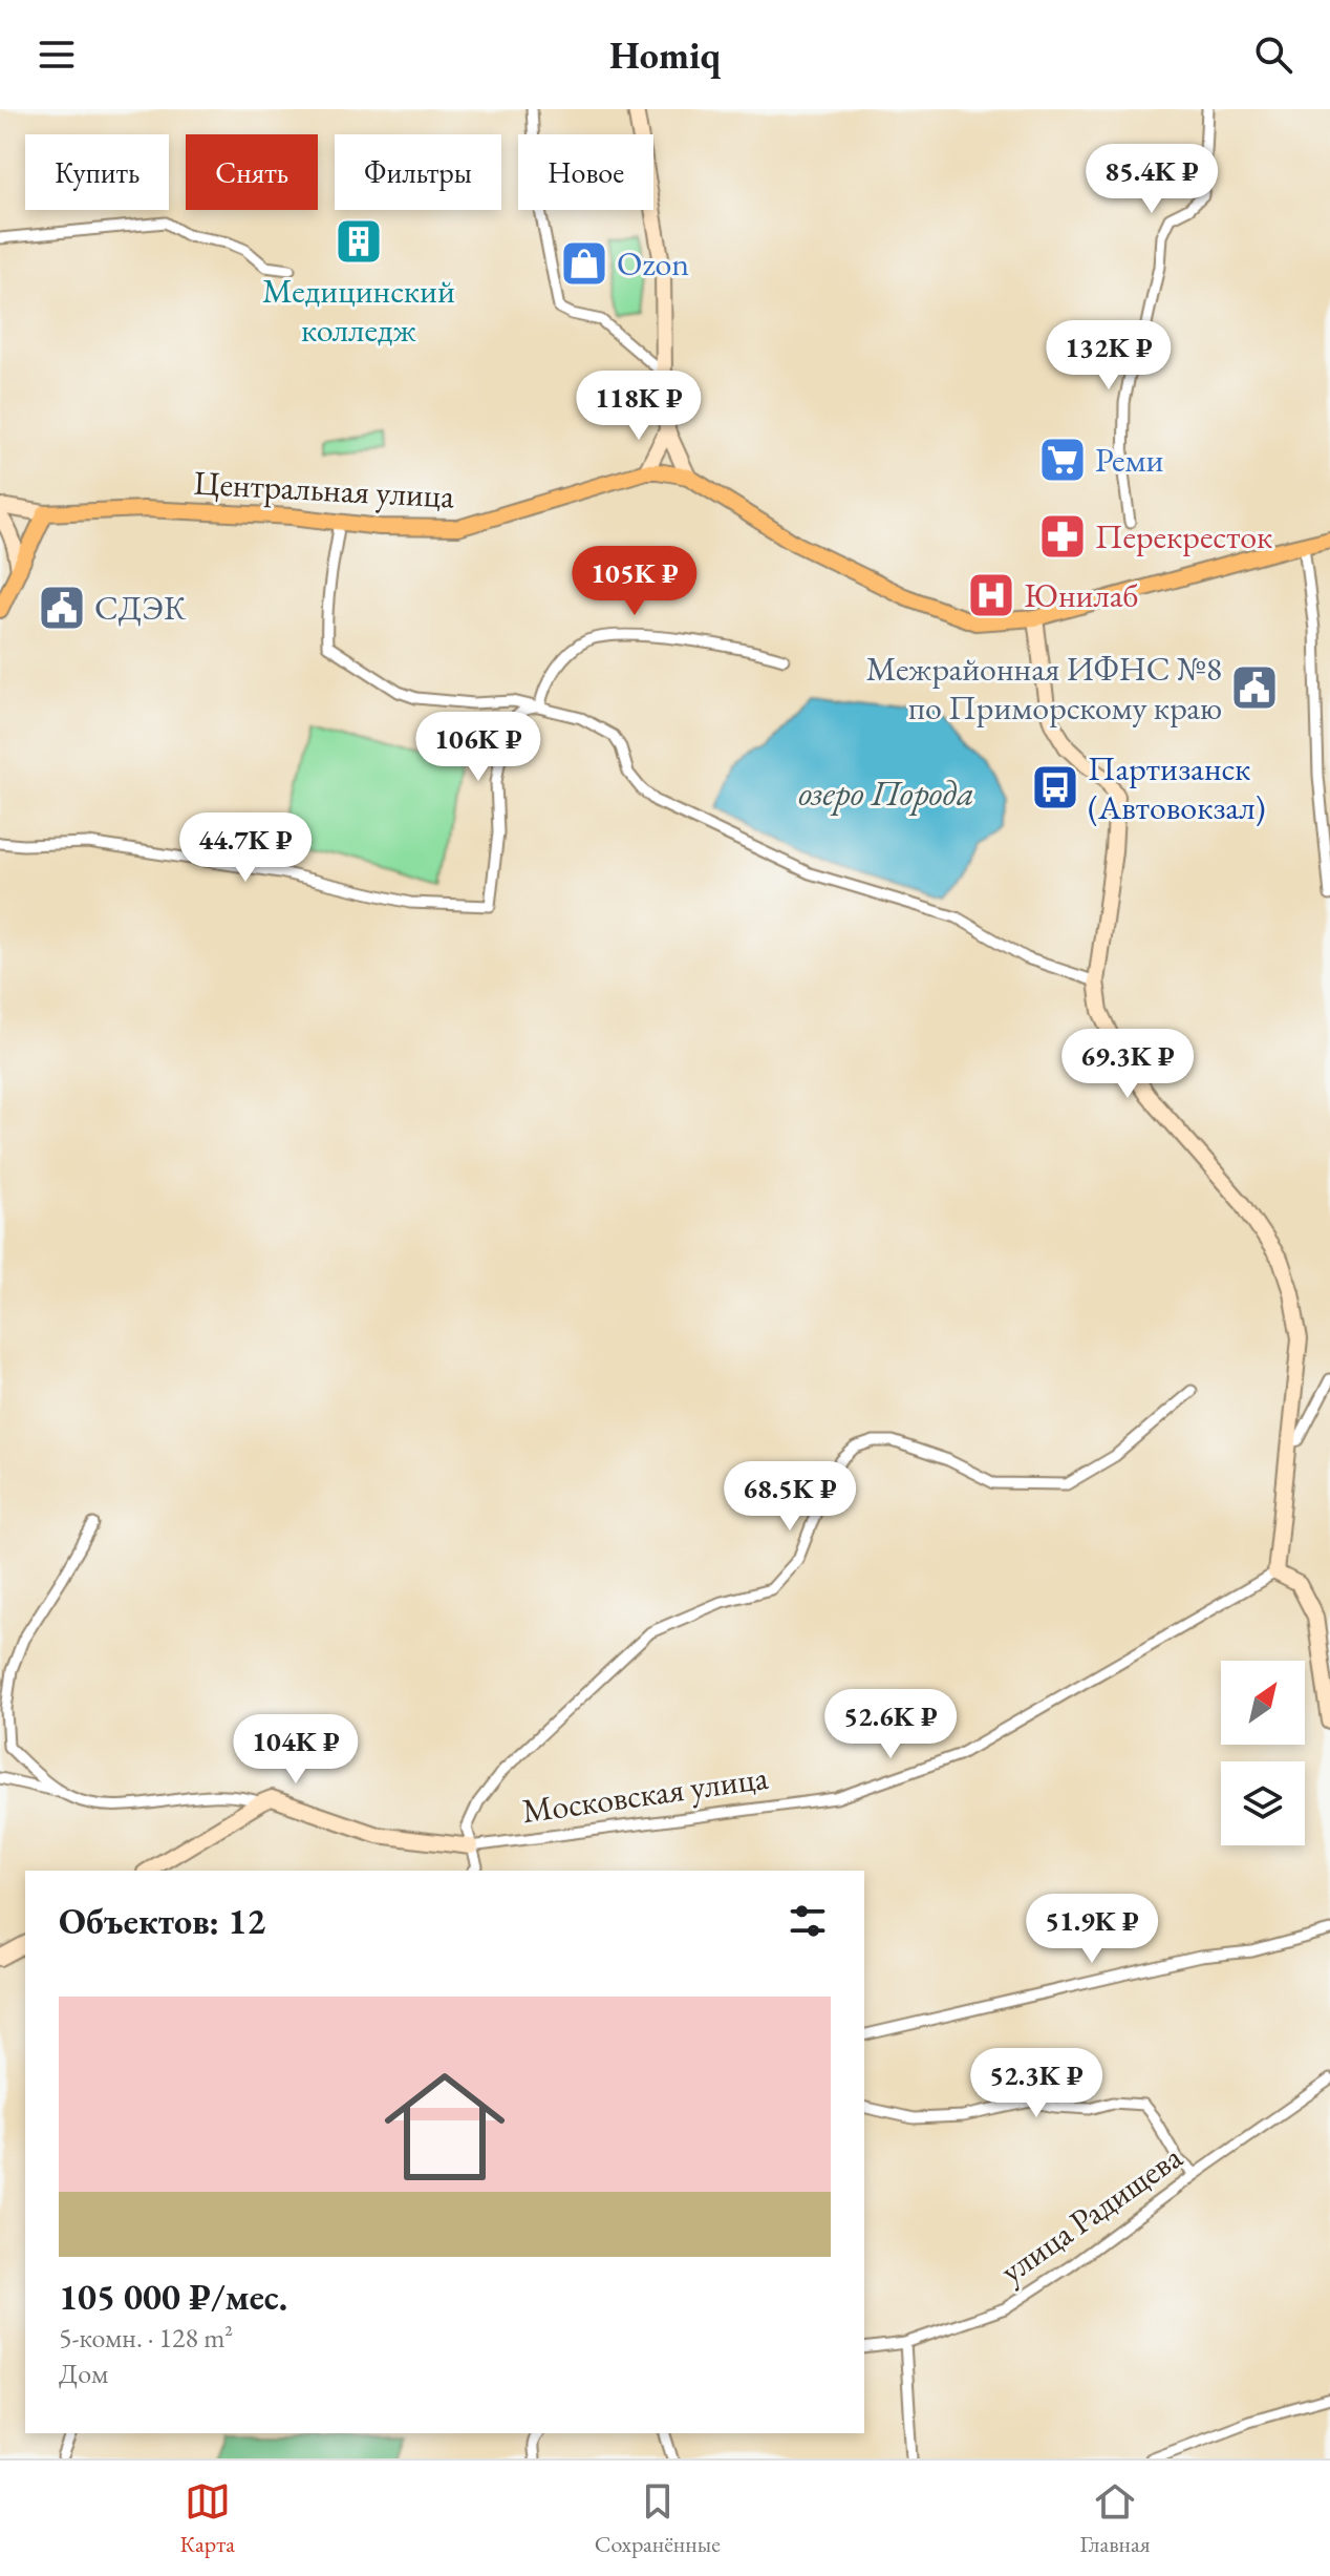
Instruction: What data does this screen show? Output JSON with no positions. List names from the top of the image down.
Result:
{
  "streets": {
    "main road": ["Центральная улица"],
    "street": ["Московская улица", "улица Радищева"]
  },
  "water": ["озеро Порода"],
  "places": {
    "building": ["Медицинский колледж"],
    "shop": ["Ozon"],
    "supermarket": ["Реми"],
    "pharmacy": ["Перекресток"],
    "hospital": ["Юнилаб"],
    "public building": ["СДЭК", "Межрайонная ИФНС №8 по Приморскому краю"],
    "bus stop": ["Партизанск (Автовокзал)"]
  },
  "north": "top right",
  "page": {
    "header": "Homiq",
    "chip": [
      "Купить",
      "Снять",
      "Фильтры",
      "Новое"
    ],
    "price": [
      "85.4K ₽",
      "132K ₽",
      "118K ₽",
      "105K ₽",
      "106K ₽",
      "44.7K ₽",
      "69.3K ₽",
      "68.5K ₽",
      "52.6K ₽",
      "104K ₽",
      "51.9K ₽",
      "52.3K ₽"
    ],
    "heading": "Объектов: 12",
    "list": [
      {
        "name": "105 000 ₽/мес.",
        "note": "5-комн. · 128 m² · Дом"
      }
    ],
    "tabs": ["Карта", "Сохранённые", "Главная"]
  }
}
